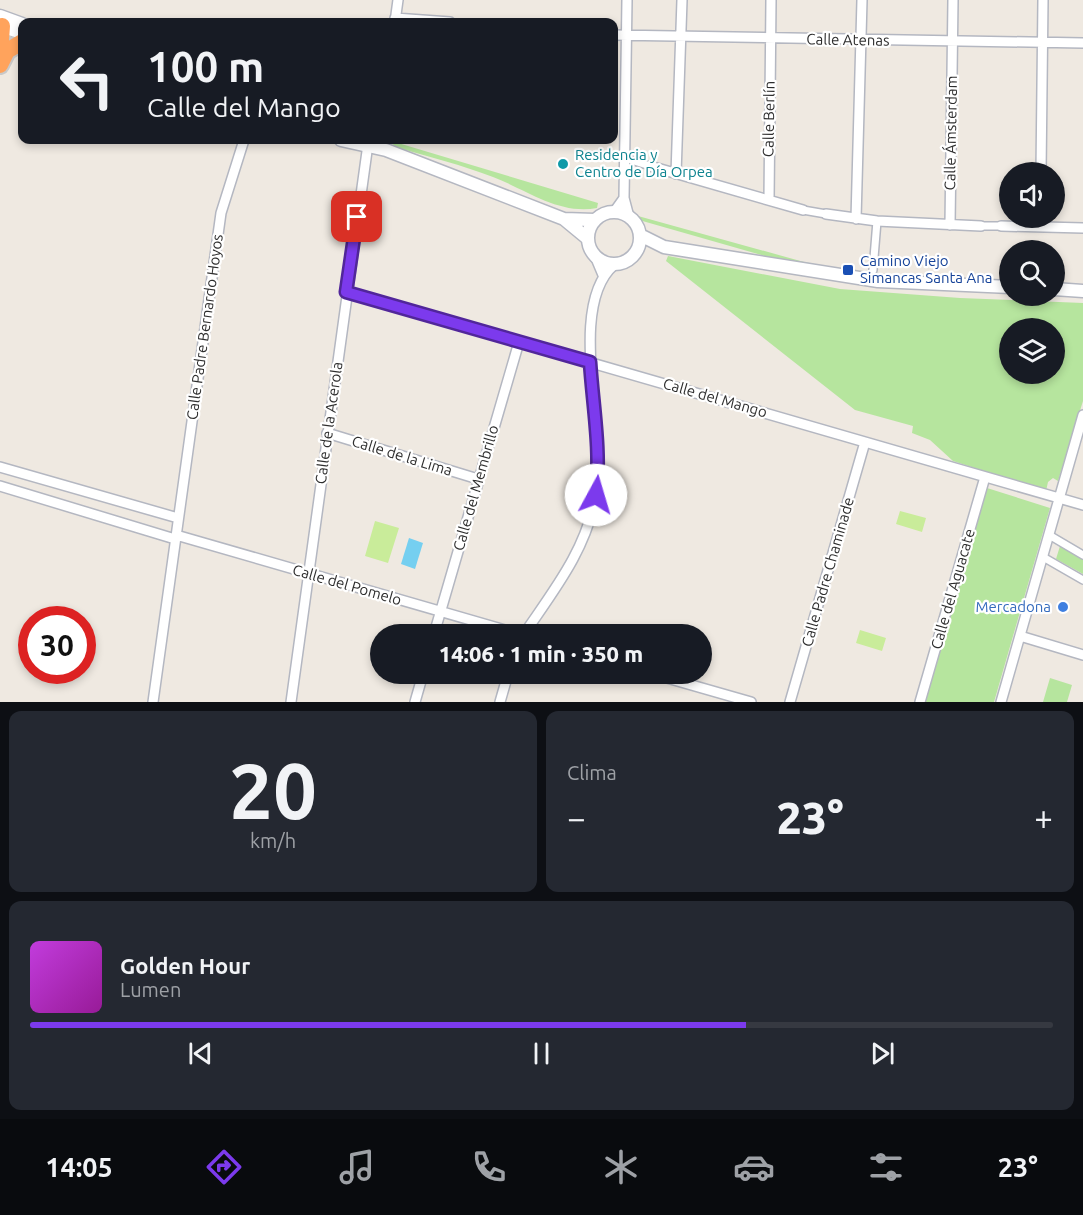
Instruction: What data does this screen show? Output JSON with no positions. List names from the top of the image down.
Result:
{
  "streets": {
    "street": [
      "Calle Atenas",
      "Calle Berlín",
      "Calle Ámsterdam",
      "Calle Padre Bernardo Hoyos",
      "Calle del Mango",
      "Calle de la Acerola",
      "Calle de la Lima",
      "Calle del Membrillo",
      "Calle Padre Chaminade",
      "Calle del Pomelo",
      "Calle del Aguacate"
    ]
  },
  "crossings": [
    ["Calle Atenas", "Calle Berlín"],
    ["Calle Atenas", "Calle Ámsterdam"],
    ["Calle Padre Bernardo Hoyos", "Calle del Pomelo"],
    ["Calle del Mango", "Calle de la Acerola"],
    ["Calle del Mango", "Calle del Membrillo"],
    ["Calle del Mango", "Calle Padre Chaminade"],
    ["Calle del Mango", "Calle del Aguacate"],
    ["Calle de la Acerola", "Calle de la Lima"],
    ["Calle de la Acerola", "Calle del Pomelo"],
    ["Calle de la Lima", "Calle del Membrillo"],
    ["Calle del Membrillo", "Calle del Pomelo"]
  ],
  "places": {
    "other": ["Residencia y Centro de Día Orpea", "Mercadona"],
    "transit": ["Camino Viejo Simancas Santa Ana"]
  },
  "page": {
    "turn": ["100 m", "Calle del Mango"],
    "limit": "30",
    "trip": "14:06 · 1 min · 350 m",
    "tile": [
      ["20", "km/h"],
      "Clima"
    ],
    "heat": ["−", "23°", "+"],
    "song": ["Golden Hour", "Lumen"],
    "tabs": ["14:05", "23°"]
  }
}
